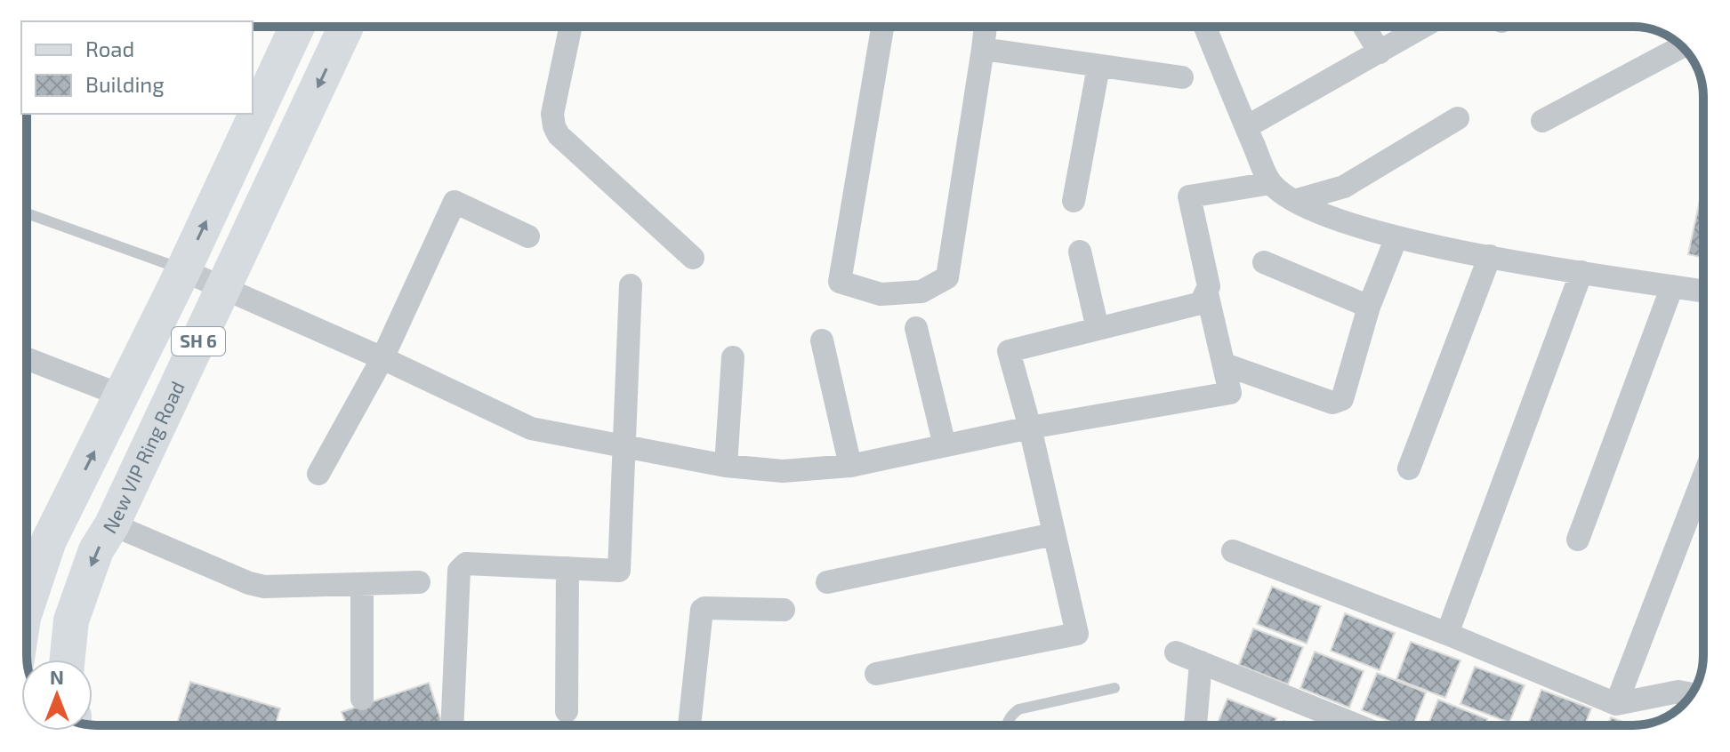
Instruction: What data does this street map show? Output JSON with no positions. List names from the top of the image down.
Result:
{
  "streets": {
    "main road": ["SH 6", "New VIP Ring Road"]
  },
  "legend": ["Road", "Building"],
  "north": "top"
}
